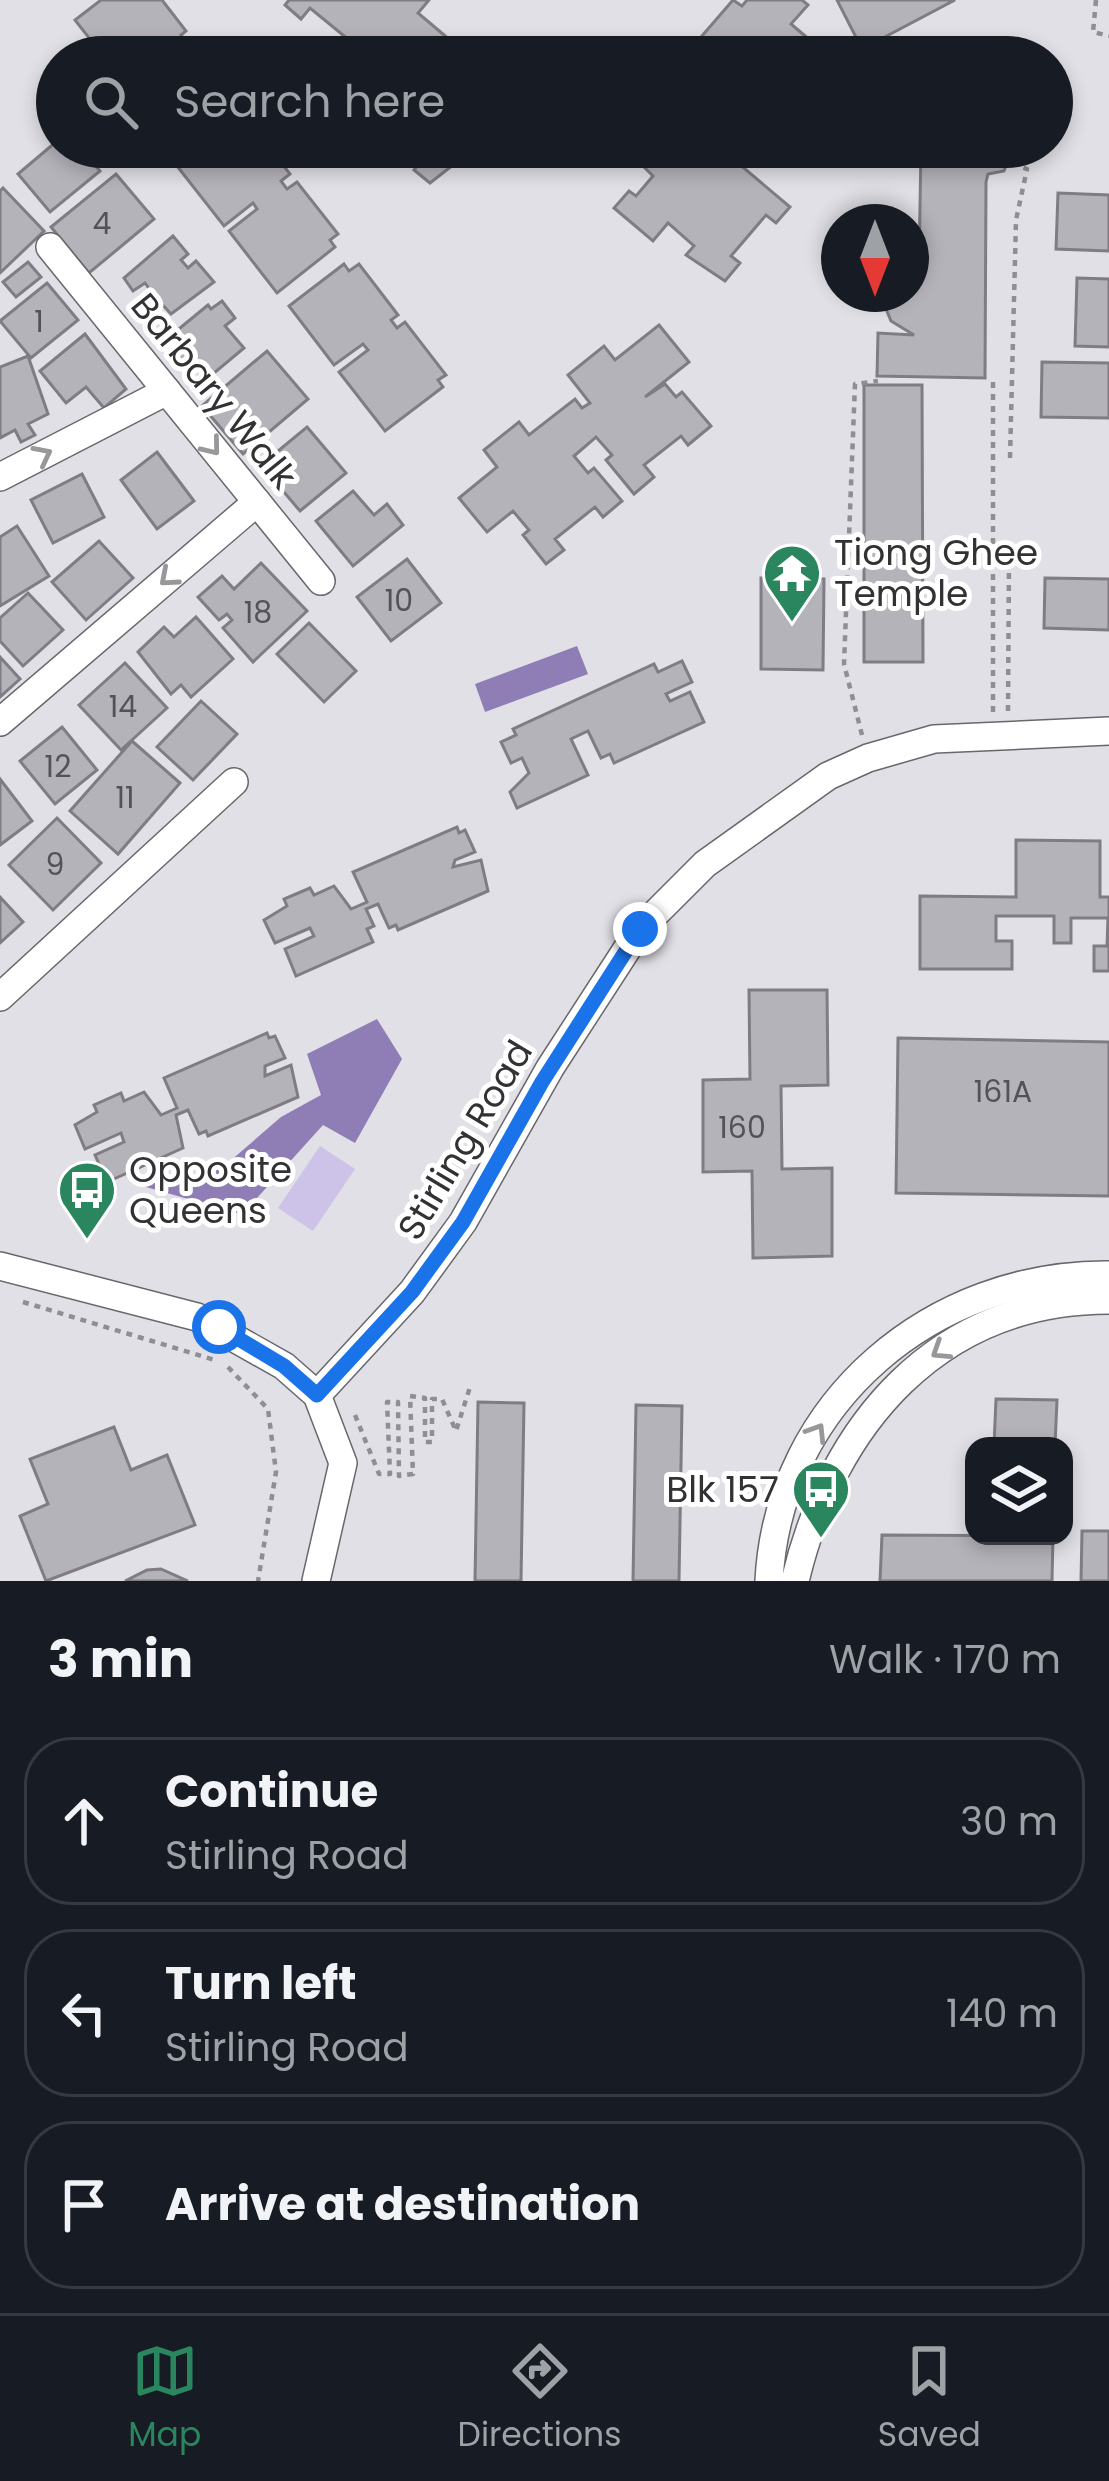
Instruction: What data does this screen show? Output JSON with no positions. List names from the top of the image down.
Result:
{
  "streets": {
    "street": ["Barbary Walk", "Stirling Road"]
  },
  "places": {
    "temple": ["Tiong Ghee Temple"],
    "bus stop": ["Opposite Queens", "Blk 157"]
  },
  "house_numbers": [
    "4",
    "1",
    "10",
    "18",
    "14",
    "12",
    "11",
    "9",
    "161A",
    "160"
  ],
  "north": "bottom",
  "page": {
    "search": "Search here",
    "heading": ["3 min", "Walk · 170 m"],
    "list": [
      ["Continue", "Stirling Road", "30 m"],
      ["Turn left", "Stirling Road", "140 m"],
      "Arrive at destination"
    ],
    "nav": ["Map", "Directions", "Saved"]
  }
}
